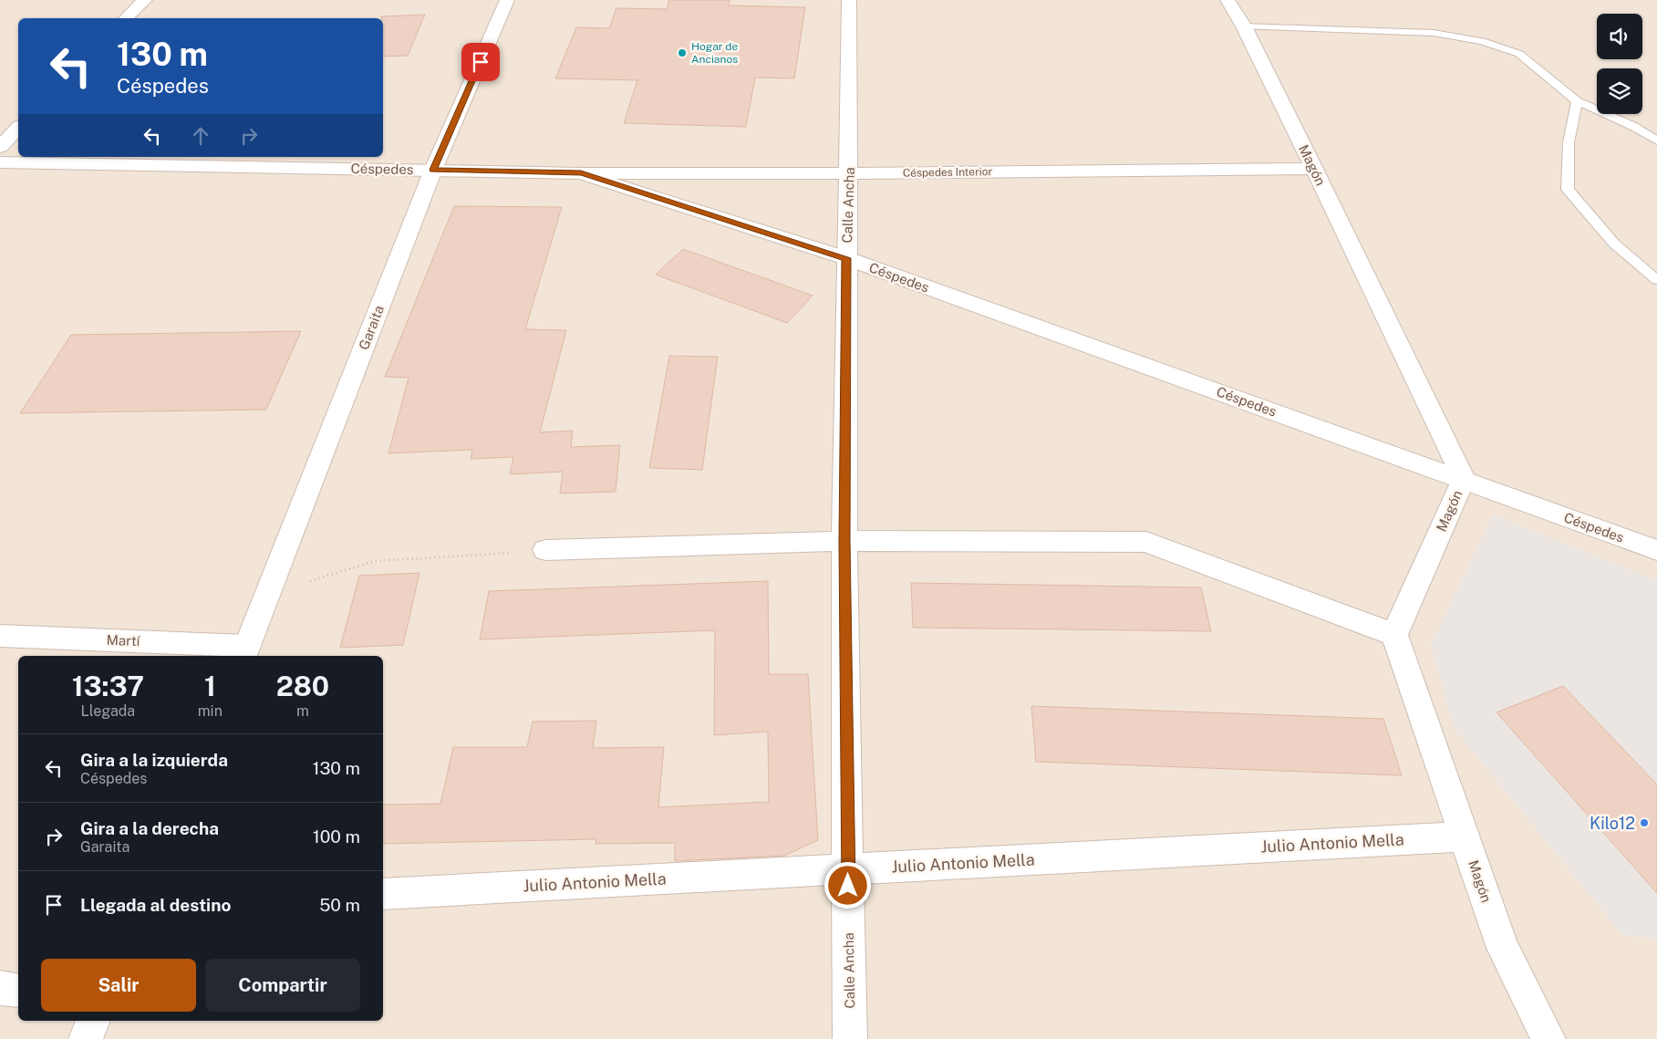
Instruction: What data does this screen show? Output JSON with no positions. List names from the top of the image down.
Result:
{
  "streets": {
    "street": [
      "Magón",
      "Céspedes",
      "Céspedes Interior",
      "Calle Ancha",
      "Garaita",
      "Martí",
      "Julio Antonio Mella"
    ]
  },
  "crossings": [
    ["Magón", "Céspedes"],
    ["Magón", "Céspedes Interior"],
    ["Magón", "Julio Antonio Mella"],
    ["Céspedes", "Céspedes Interior"],
    ["Céspedes", "Calle Ancha"],
    ["Céspedes", "Garaita"],
    ["Céspedes Interior", "Calle Ancha"],
    ["Calle Ancha", "Julio Antonio Mella"],
    ["Garaita", "Martí"]
  ],
  "places": ["Hogar de Ancianos", "Kilo12"],
  "page": {
    "turn": ["130 m", "Céspedes"],
    "eta": [
      "13:37",
      "Llegada",
      "1",
      "min",
      "280",
      "m"
    ],
    "list": [
      {
        "name": "Gira a la izquierda",
        "note": "Céspedes",
        "value": "130 m"
      },
      {
        "name": "Gira a la derecha",
        "note": "Garaita",
        "value": "100 m"
      },
      {
        "name": "Llegada al destino",
        "value": "50 m"
      }
    ],
    "buttons": ["Salir", "Compartir"]
  }
}
